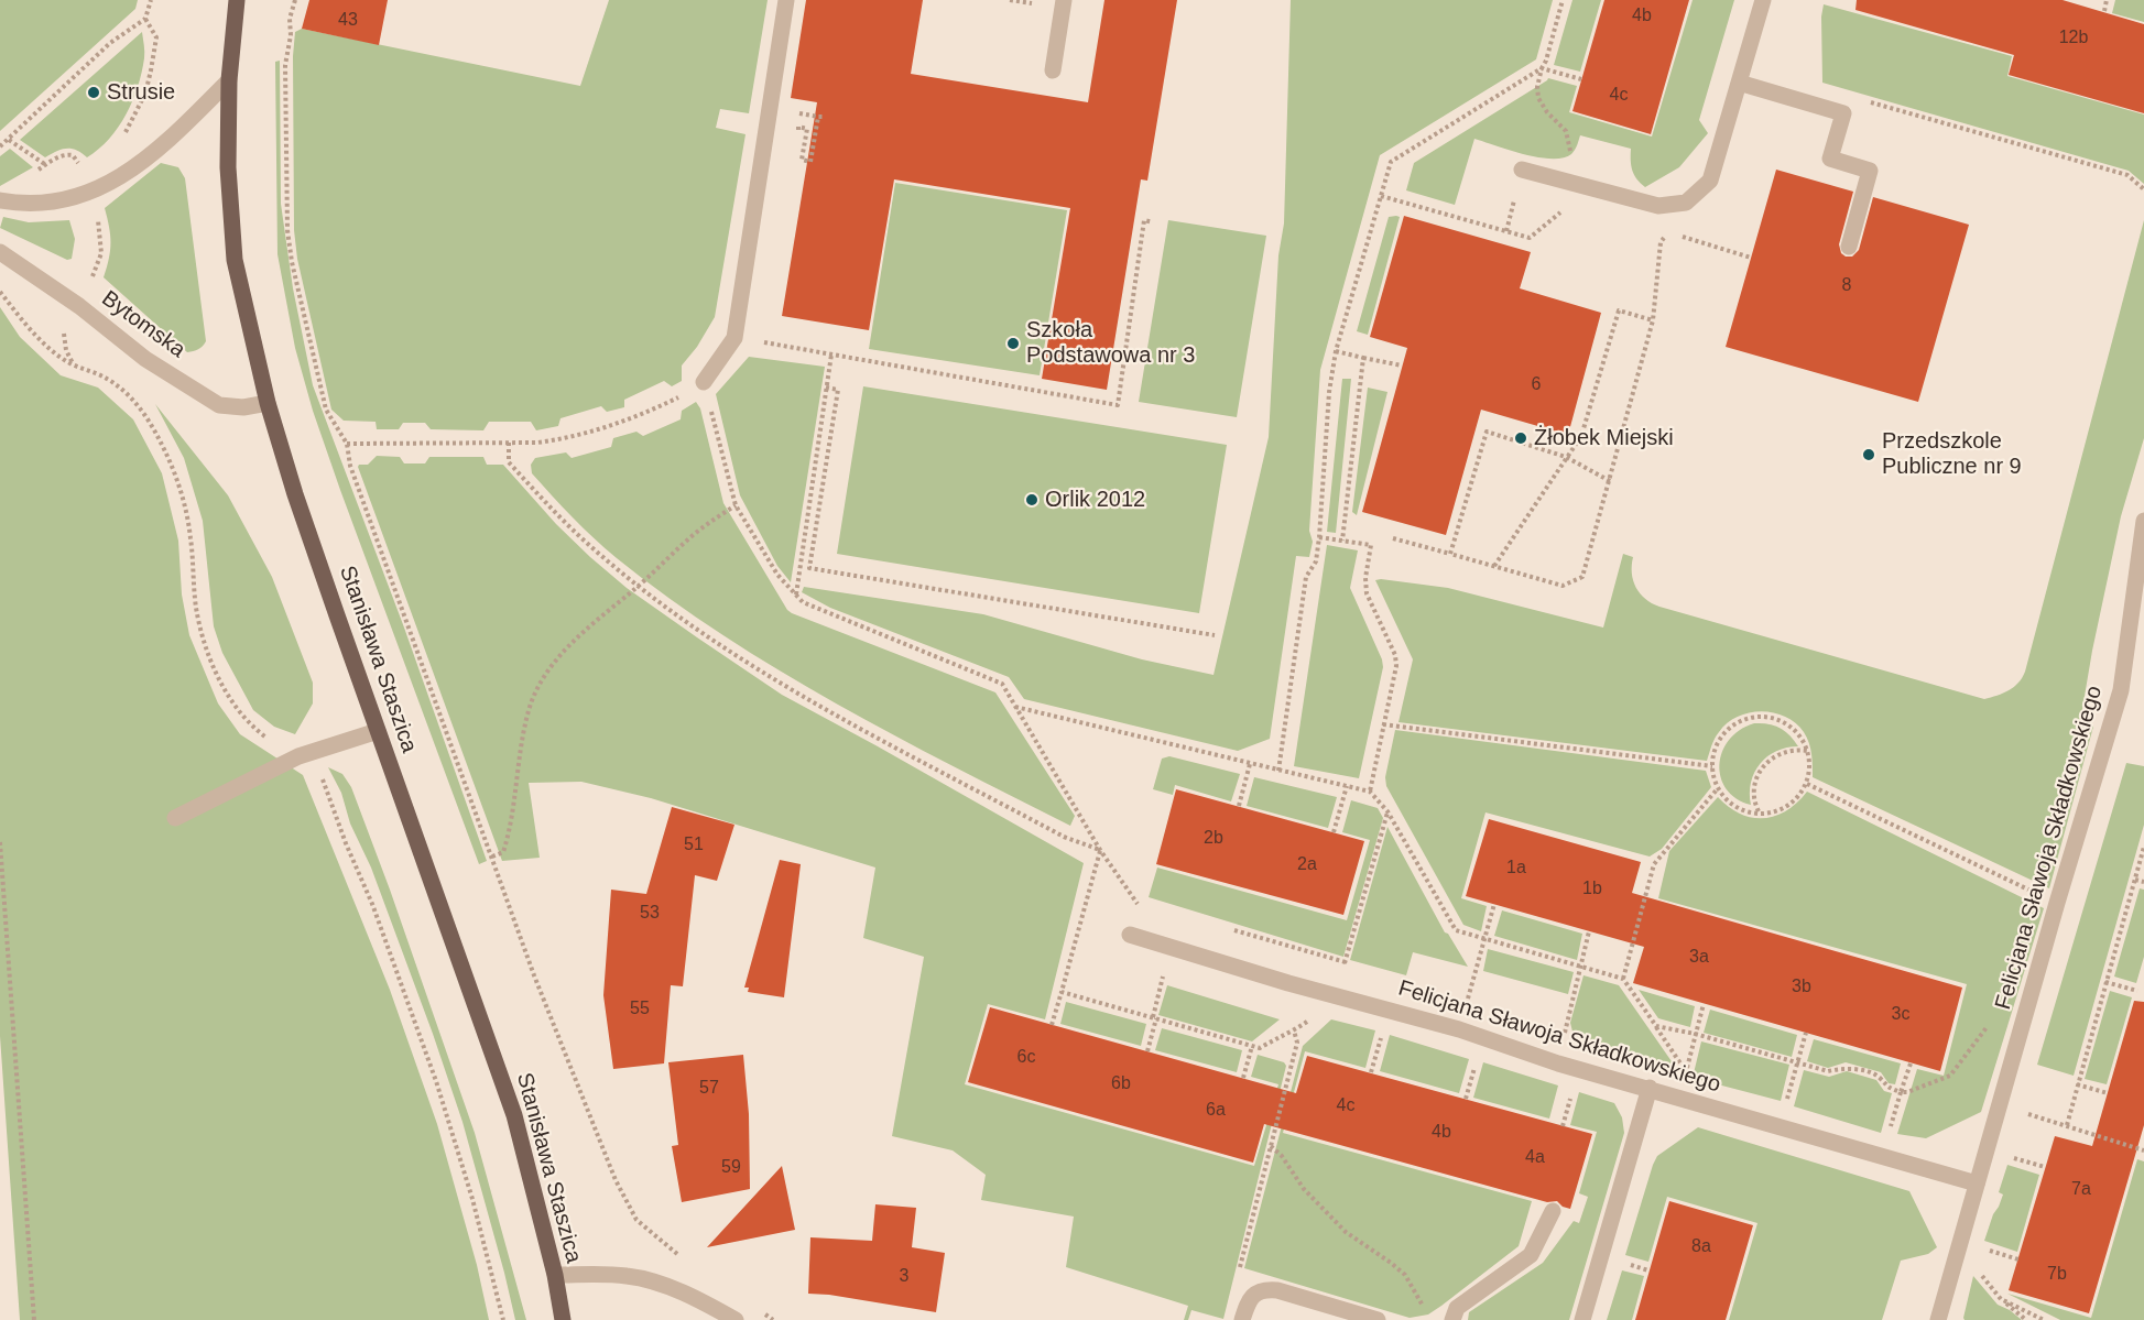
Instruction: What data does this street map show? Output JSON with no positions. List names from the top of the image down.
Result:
{
  "streets": {
    "main road": ["Stanisława Staszica"],
    "street": ["Bytomska", "Felicjana Sławoja Składkowskiego"]
  },
  "crossings": [
    ["Bytomska", "Stanisława Staszica"]
  ],
  "places": [
    "Strusie",
    "Szkoła Podstawowa nr 3",
    "Żłobek Miejski",
    "Przedszkole Publiczne nr 9",
    "Orlik 2012"
  ],
  "house_numbers": [
    "4b",
    "43",
    "12b",
    "4c",
    "8",
    "6",
    "2b",
    "51",
    "2a",
    "1a",
    "1b",
    "53",
    "3a",
    "3b",
    "55",
    "3c",
    "6c",
    "6b",
    "57",
    "4c",
    "6a",
    "4b",
    "4a",
    "59",
    "7a",
    "8a",
    "7b",
    "3"
  ]
}
